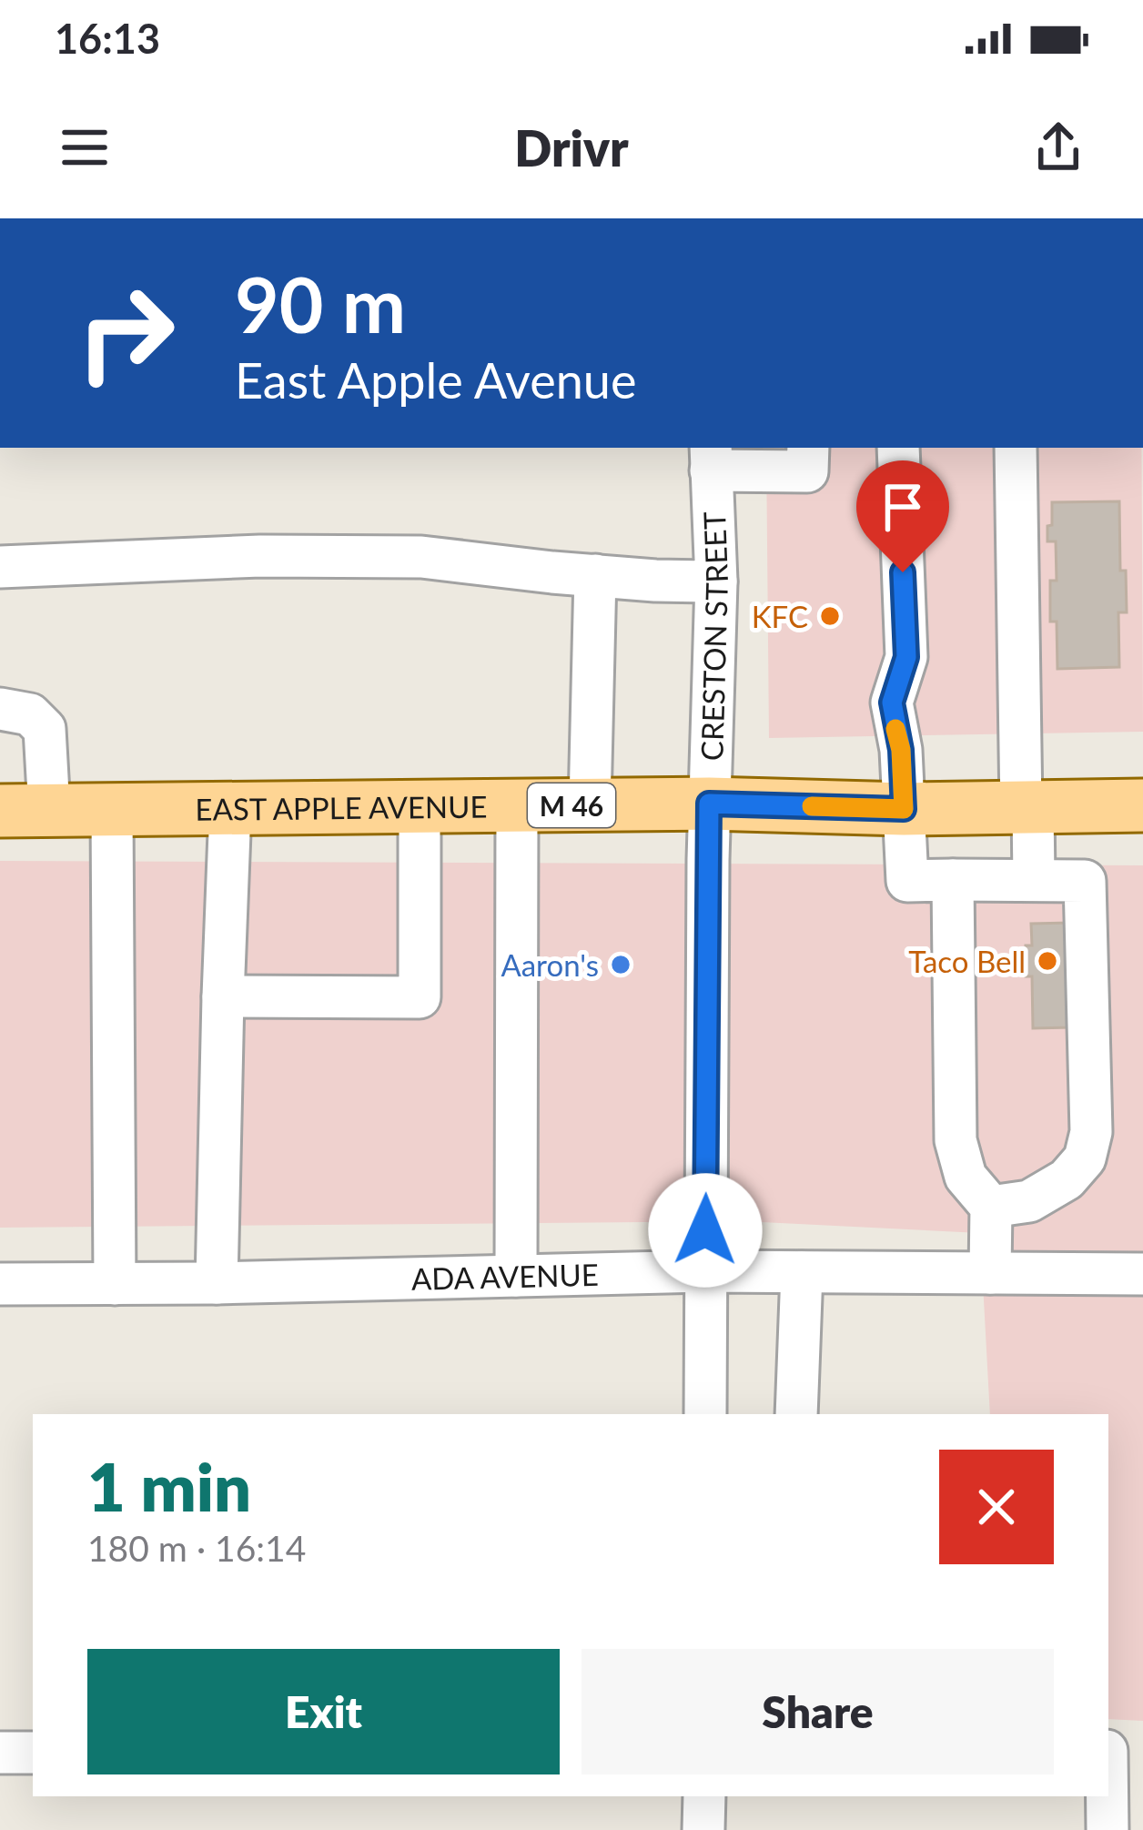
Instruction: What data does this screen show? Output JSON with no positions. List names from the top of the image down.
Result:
{
  "streets": {
    "main road": ["M 46", "EAST APPLE AVENUE"],
    "street": ["CRESTON STREET", "ADA AVENUE"]
  },
  "crossings": [
    ["CRESTON STREET", "EAST APPLE AVENUE"],
    ["CRESTON STREET", "ADA AVENUE"]
  ],
  "places": ["KFC", "Taco Bell", "Aaron's"],
  "page": {
    "status": "16:13",
    "header": "Drivr",
    "turn": ["90 m", "East Apple Avenue"],
    "heading": ["1 min", "180 m · 16:14"],
    "buttons": ["Exit", "Share"]
  }
}
